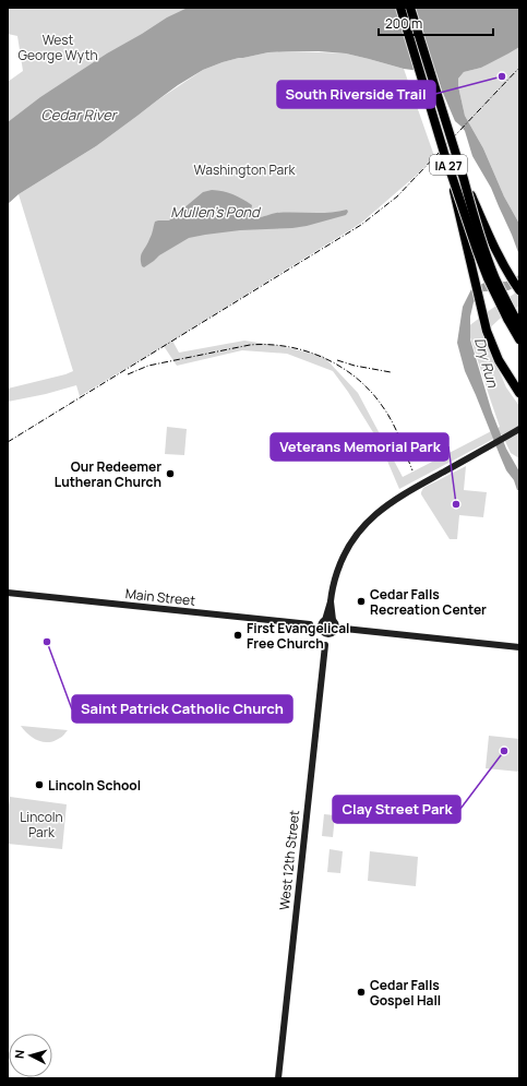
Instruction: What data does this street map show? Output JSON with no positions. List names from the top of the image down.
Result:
{
  "streets": {
    "highway": ["IA 27"],
    "main road": ["Main Street", "West 12th Street"]
  },
  "crossings": [
    ["Main Street", "West 12th Street"]
  ],
  "water": ["Cedar River", "Mullen's Pond", "Dry Run"],
  "parks": ["West George Wyth", "Washington Park", "Lincoln Park"],
  "places": [
    "South Riverside Trail",
    "Our Redeemer Lutheran Church",
    "Veterans Memorial Park",
    "Cedar Falls Recreation Center",
    "First Evangelical Free Church",
    "Saint Patrick Catholic Church",
    "Clay Street Park",
    "Lincoln School",
    "Cedar Falls Gospel Hall"
  ],
  "scale_bar": "200 m",
  "north": "left"
}
